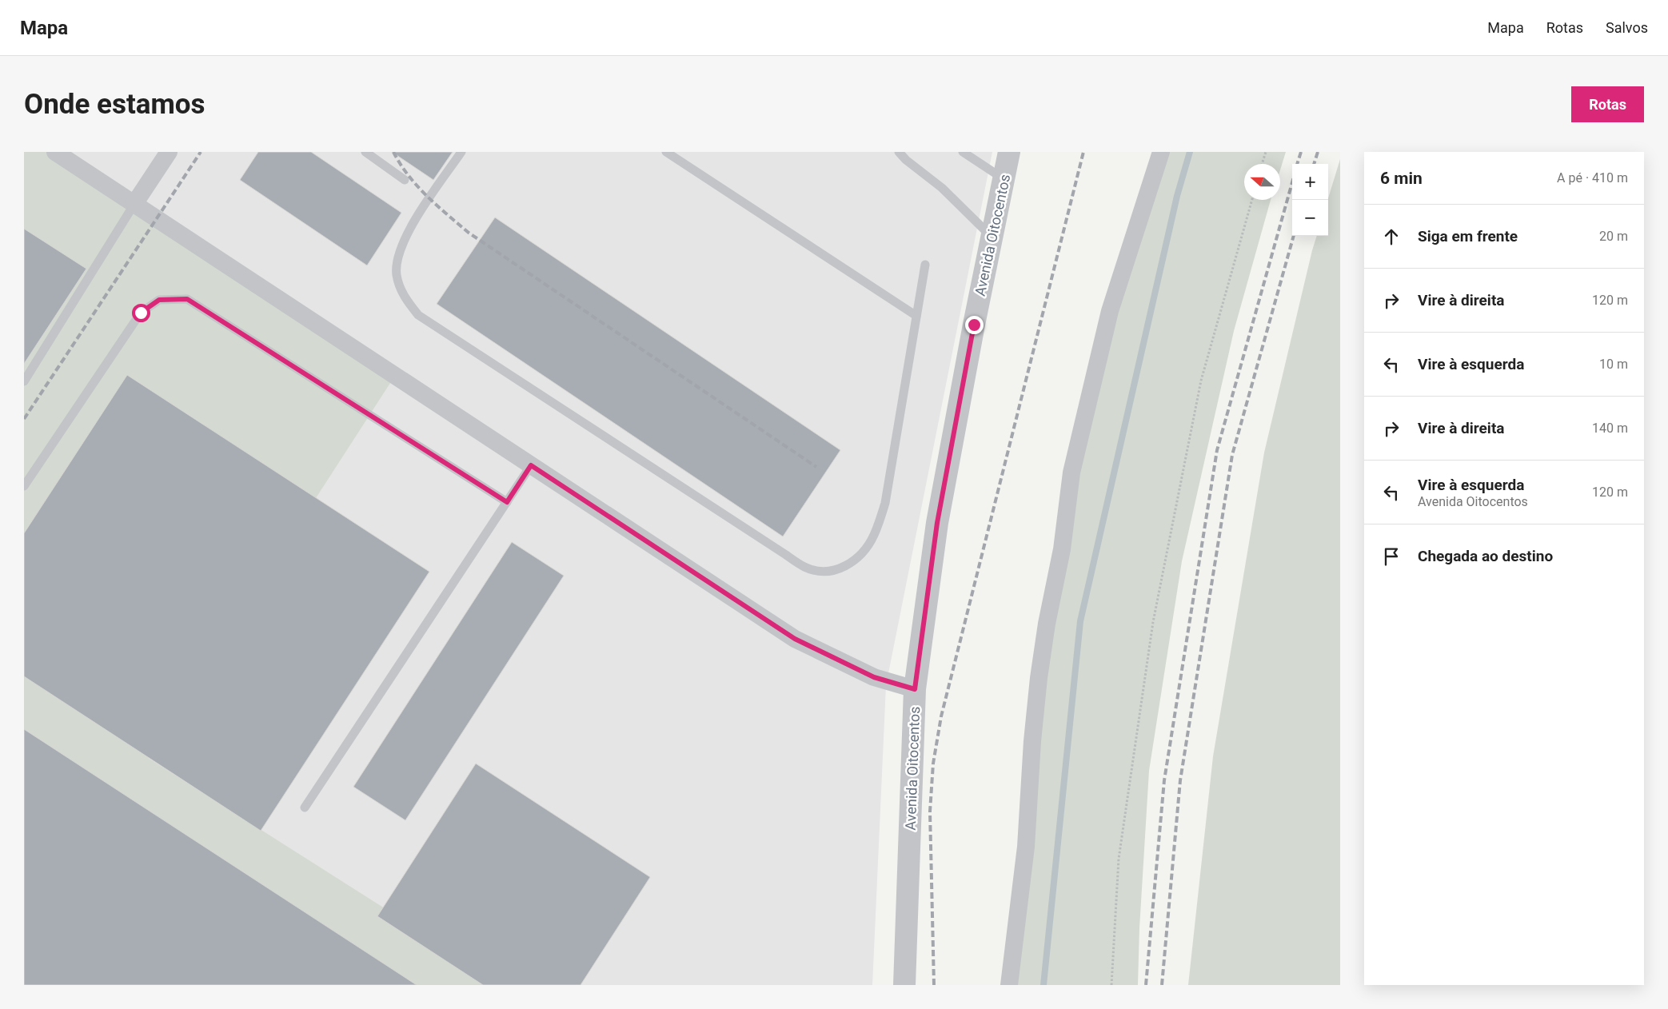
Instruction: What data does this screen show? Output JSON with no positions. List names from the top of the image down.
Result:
{
  "streets": {
    "street": ["Avenida Oitocentos"]
  },
  "north": "left",
  "page": {
    "header": "Mapa",
    "nav": ["Mapa", "Rotas", "Salvos"],
    "buttons": "Rotas",
    "title": "Onde estamos",
    "heading": ["6 min", "A pé · 410 m"],
    "map_buttons": ["+", "−"],
    "list": [
      ["Siga em frente", "20 m"],
      ["Vire à direita", "120 m"],
      ["Vire à esquerda", "10 m"],
      ["Vire à direita", "140 m"],
      ["Vire à esquerda", "Avenida Oitocentos", "120 m"],
      "Chegada ao destino"
    ]
  }
}
